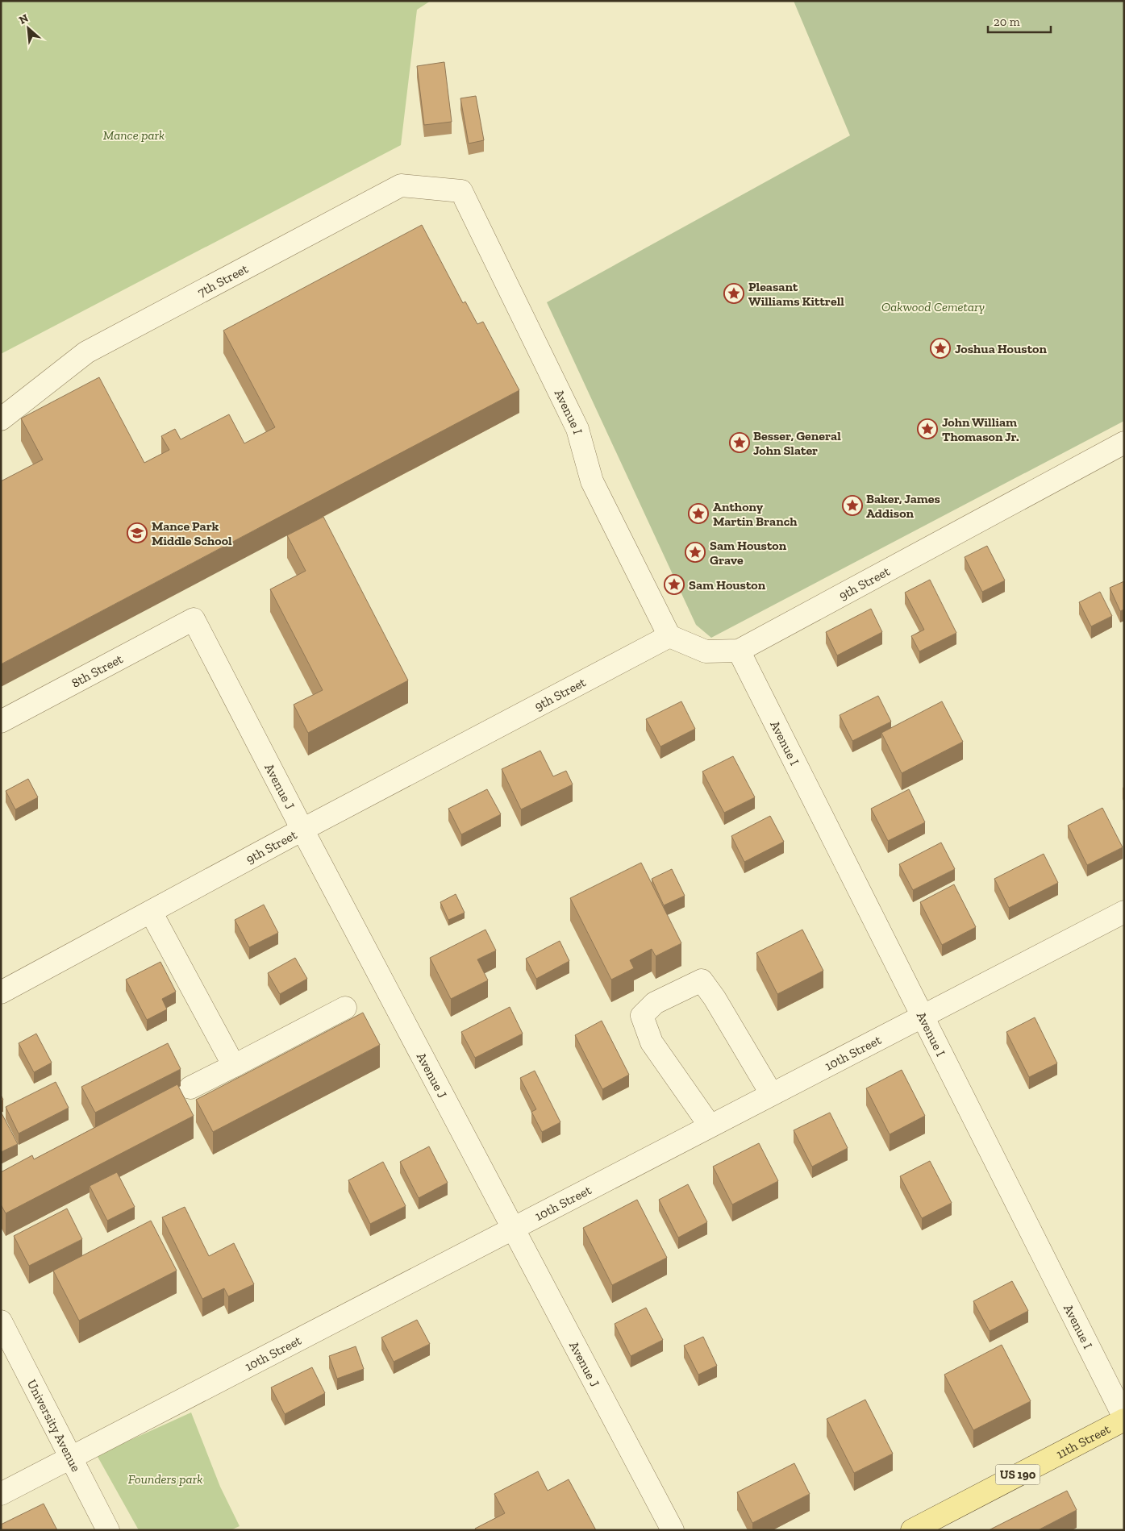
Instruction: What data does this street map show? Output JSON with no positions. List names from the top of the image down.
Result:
{
  "streets": {
    "main road": ["11th Street", "US 190"],
    "street": [
      "7th Street",
      "Avenue I",
      "9th Street",
      "8th Street",
      "Avenue J",
      "10th Street",
      "University Avenue"
    ]
  },
  "crossings": [
    ["7th Street", "Avenue I"],
    ["Avenue I", "9th Street"],
    ["Avenue I", "10th Street"],
    ["Avenue I", "11th Street"],
    ["9th Street", "Avenue J"],
    ["8th Street", "Avenue J"],
    ["Avenue J", "10th Street"],
    ["10th Street", "University Avenue"]
  ],
  "parks": ["Mance park", "Oakwood Cemetary", "Founders park"],
  "places": {
    "place": [
      "Pleasant Williams Kittrell",
      "Joshua Houston",
      "John William Thomason Jr.",
      "Besser, General John Slater",
      "Baker, James Addison",
      "Anthony Martin Branch",
      "Sam Houston Grave",
      "Sam Houston"
    ],
    "school or university": ["Mance Park Middle School"]
  },
  "scale_bar": "20 m",
  "north": "top left"
}
